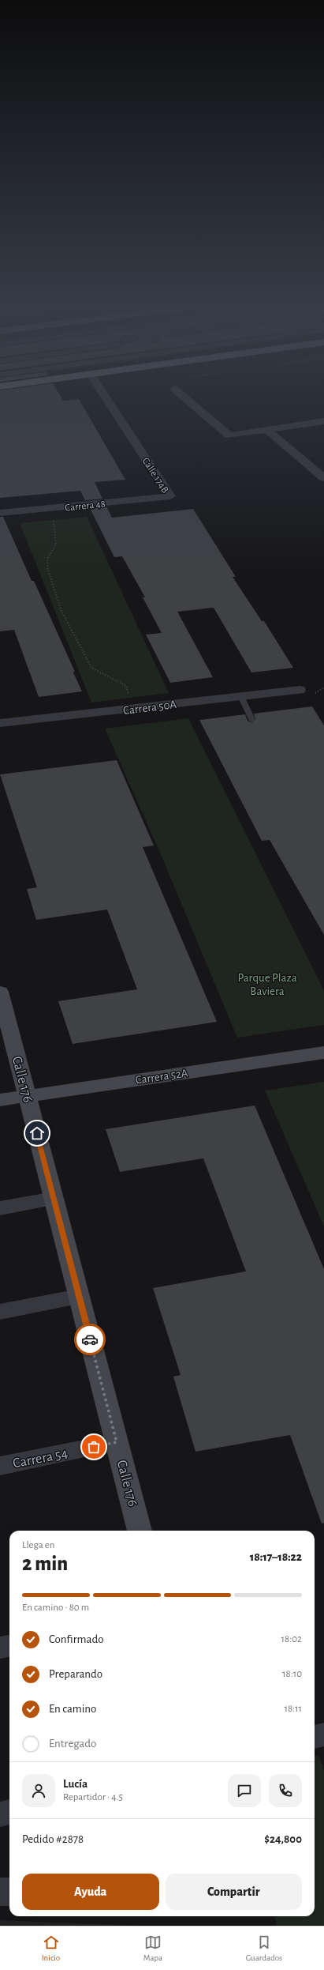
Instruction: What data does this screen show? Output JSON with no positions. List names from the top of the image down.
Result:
{
  "streets": {
    "street": [
      "Calle 174B",
      "Carrera 48",
      "Carrera 50A",
      "Carrera 52A",
      "Calle 176",
      "Carrera 54"
    ]
  },
  "crossings": [
    ["Calle 174B", "Carrera 48"],
    ["Carrera 52A", "Calle 176"],
    ["Calle 176", "Carrera 54"]
  ],
  "parks": ["Parque Plaza Baviera"],
  "page": {
    "heading": ["2 min", "Llega en", "18:17–18:22"],
    "panel": [
      "Lucía",
      "Repartidor · 4.5",
      "Pedido #2878",
      "$24,800"
    ],
    "bar": "En camino · 80 m",
    "list": [
      ["Confirmado", "18:02"],
      ["Preparando", "18:10"],
      ["En camino", "18:11"],
      "Entregado"
    ],
    "buttons": ["Ayuda", "Compartir"],
    "tabs": ["Inicio", "Mapa", "Guardados"]
  }
}
